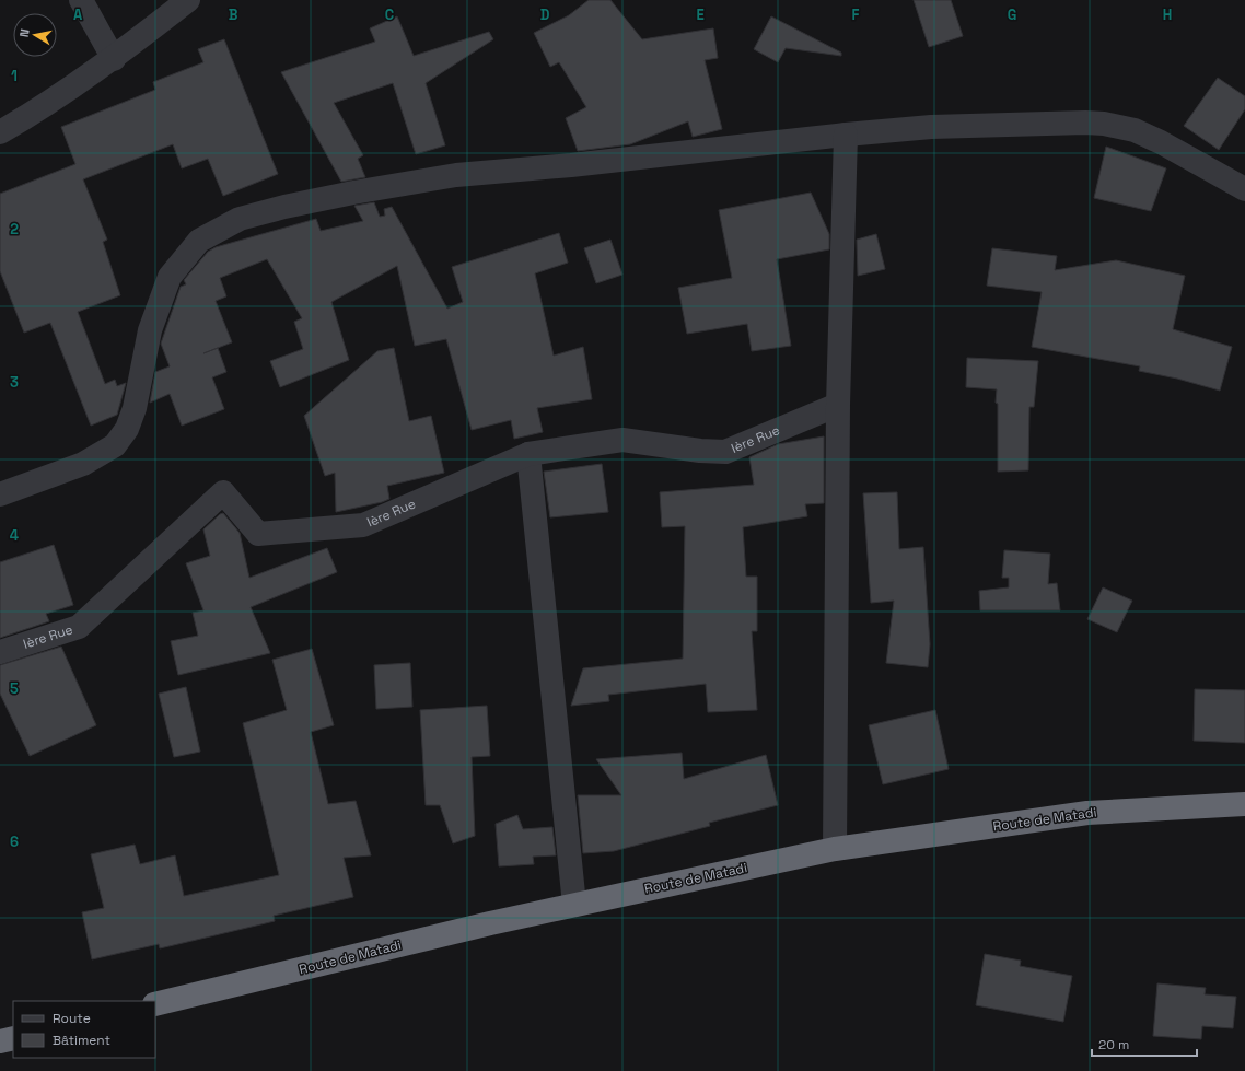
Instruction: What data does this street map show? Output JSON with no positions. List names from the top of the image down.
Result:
{
  "streets": {
    "highway": ["Route de Matadi"],
    "street": ["Ière Rue"]
  },
  "legend": ["Route", "Bâtiment"],
  "scale_bar": "20 m",
  "north": "left",
  "grid": {
    "columns": [
      "A",
      "B",
      "C",
      "D",
      "E",
      "F",
      "G",
      "H"
    ],
    "rows": [
      "1",
      "2",
      "3",
      "4",
      "5",
      "6"
    ]
  }
}
